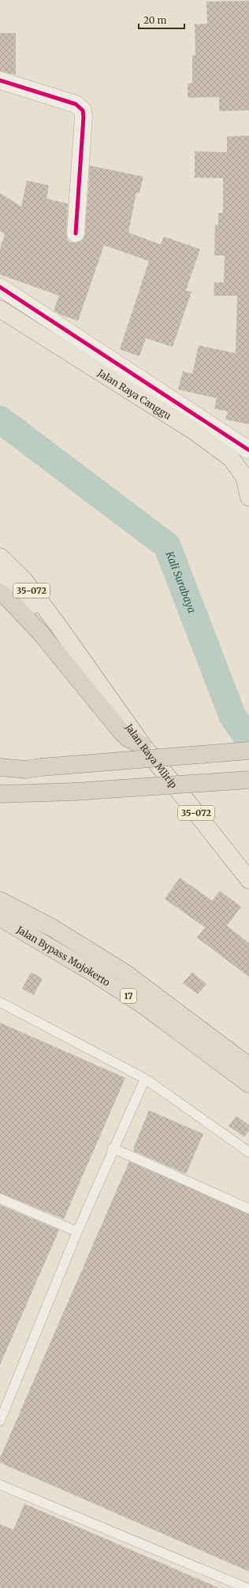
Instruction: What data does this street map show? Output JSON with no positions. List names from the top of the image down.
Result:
{
  "streets": {
    "highway": ["Jalan Bypass Mojokerto", "17"],
    "main road": ["Jalan Raya Canggu", "35-072", "Jalan Raya Mlirip"]
  },
  "water": ["Kali Surabaya"],
  "scale_bar": "20 m"
}
